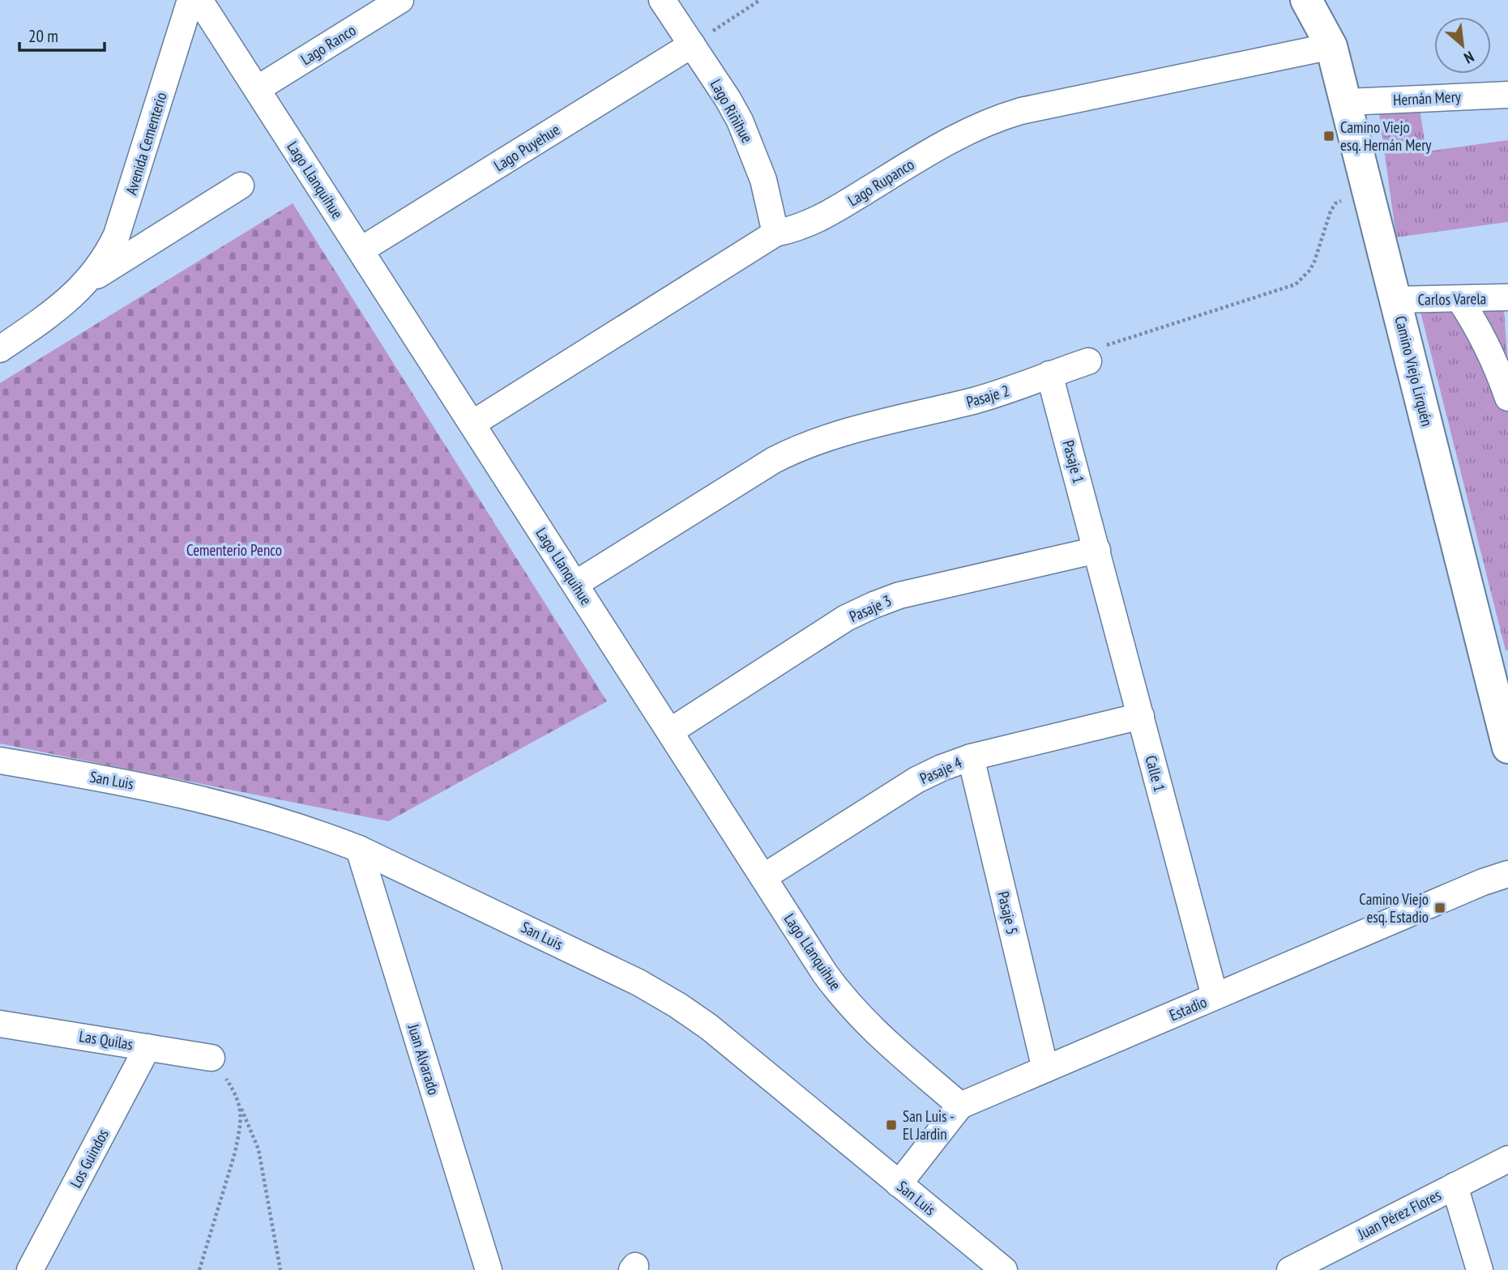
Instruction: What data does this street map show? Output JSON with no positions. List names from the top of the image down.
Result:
{
  "streets": {
    "street": [
      "Lago Ranco",
      "Hernán Mery",
      "Lago Riñihue",
      "Avenida Cementerio",
      "Lago Puyehue",
      "Lago Llanquihue",
      "Lago Rupanco",
      "Carlos Varela",
      "Camino Viejo Lirquén",
      "Pasaje 2",
      "Pasaje 1",
      "Pasaje 3",
      "Pasaje 4",
      "Calle 1",
      "San Luis",
      "Pasaje 5",
      "Estadio",
      "Las Quilas",
      "Juan Alvarado",
      "Los Guindos",
      "Juan Pérez Flores"
    ]
  },
  "crossings": [
    ["Lago Ranco", "Lago Llanquihue"],
    ["Hernán Mery", "Camino Viejo Lirquén"],
    ["Lago Riñihue", "Lago Puyehue"],
    ["Lago Riñihue", "Lago Rupanco"],
    ["Lago Puyehue", "Lago Llanquihue"],
    ["Lago Llanquihue", "Lago Rupanco"],
    ["Lago Llanquihue", "Pasaje 2"],
    ["Lago Llanquihue", "Pasaje 3"],
    ["Lago Llanquihue", "Pasaje 4"],
    ["Lago Llanquihue", "Estadio"],
    ["Lago Rupanco", "Camino Viejo Lirquén"],
    ["Carlos Varela", "Camino Viejo Lirquén"],
    ["Pasaje 2", "Pasaje 1"],
    ["Pasaje 1", "Pasaje 3"],
    ["Pasaje 1", "Calle 1"],
    ["Pasaje 3", "Calle 1"],
    ["Pasaje 4", "Calle 1"],
    ["Pasaje 4", "Pasaje 5"],
    ["Calle 1", "Estadio"],
    ["San Luis", "Estadio"],
    ["San Luis", "Juan Alvarado"],
    ["Pasaje 5", "Estadio"],
    ["Las Quilas", "Los Guindos"]
  ],
  "parks": ["Cementerio Penco"],
  "places": {
    "transit": ["Camino Viejo esq. Hernán Mery", "Camino Viejo esq. Estadio", "San Luis - El Jardin"]
  },
  "scale_bar": "20 m",
  "north": "bottom right"
}
